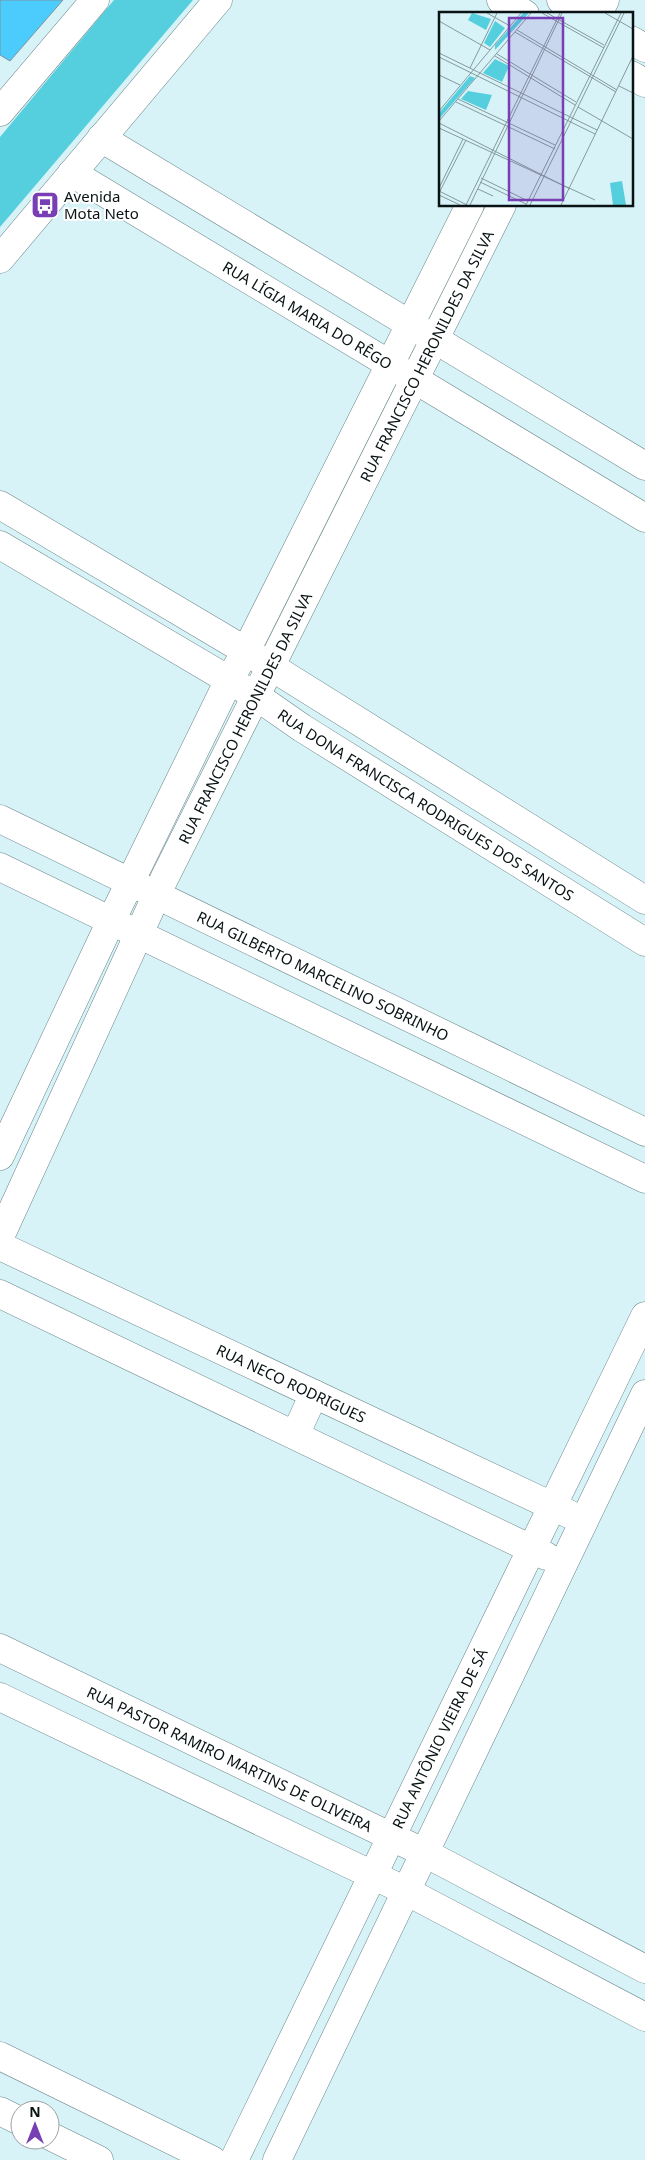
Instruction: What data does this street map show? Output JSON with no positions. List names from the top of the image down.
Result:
{
  "streets": {
    "street": [
      "RUA LÍGIA MARIA DO RÊGO",
      "RUA FRANCISCO HERONILDES DA SILVA",
      "RUA DONA FRANCISCA RODRIGUES DOS SANTOS",
      "RUA GILBERTO MARCELINO SOBRINHO",
      "RUA NECO RODRIGUES",
      "RUA ANTÔNIO VIEIRA DE SÁ",
      "RUA PASTOR RAMIRO MARTINS DE OLIVEIRA"
    ]
  },
  "crossings": [
    ["RUA LÍGIA MARIA DO RÊGO", "RUA FRANCISCO HERONILDES DA SILVA"],
    ["RUA FRANCISCO HERONILDES DA SILVA", "RUA DONA FRANCISCA RODRIGUES DOS SANTOS"],
    ["RUA FRANCISCO HERONILDES DA SILVA", "RUA GILBERTO MARCELINO SOBRINHO"],
    ["RUA NECO RODRIGUES", "RUA ANTÔNIO VIEIRA DE SÁ"],
    ["RUA ANTÔNIO VIEIRA DE SÁ", "RUA PASTOR RAMIRO MARTINS DE OLIVEIRA"]
  ],
  "places": {
    "bus stop": ["Avenida Mota Neto"]
  },
  "north": "top"
}
